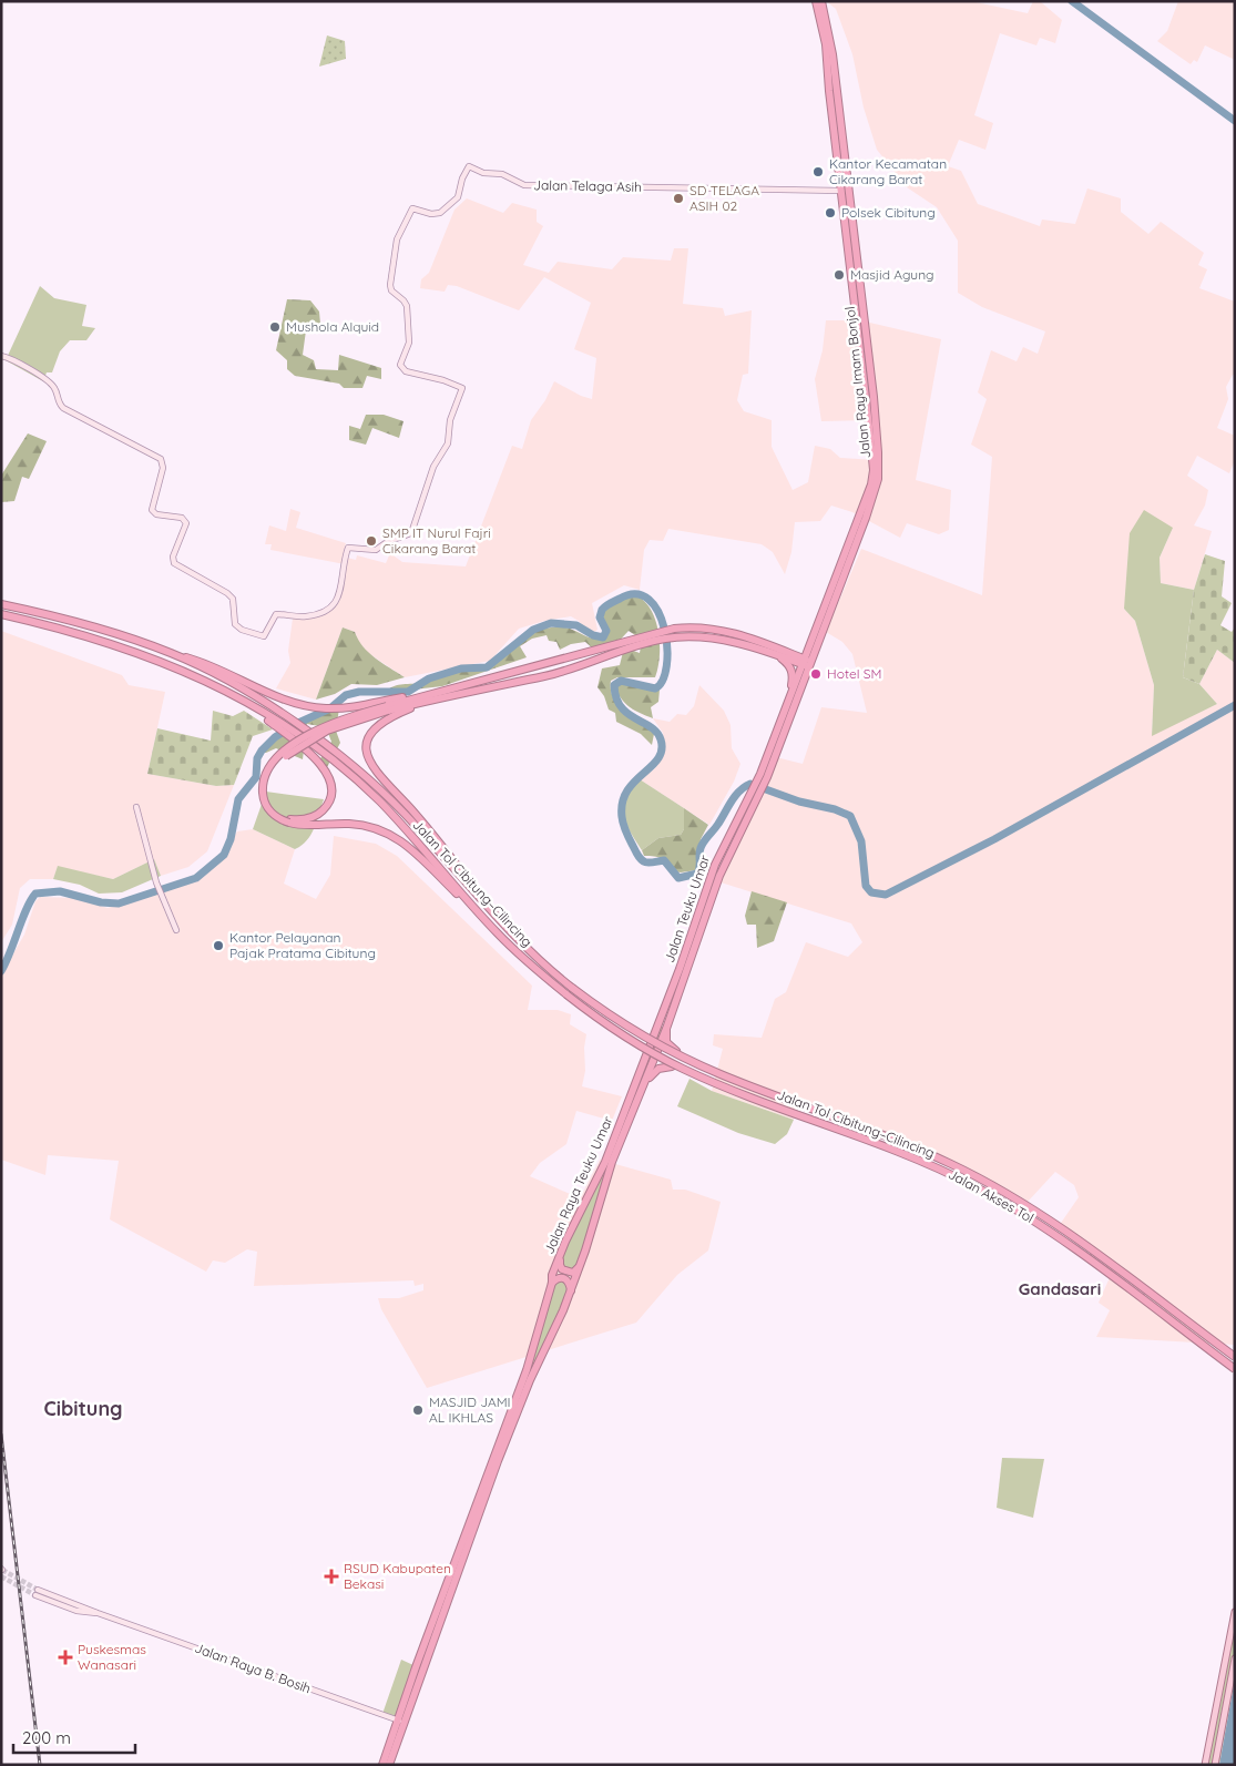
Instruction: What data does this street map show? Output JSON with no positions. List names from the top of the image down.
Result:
{
  "streets": {
    "highway": [
      "Jalan Raya Imam Bonjol",
      "Jalan Tol Cibitung–Cilincing",
      "Jalan Teuku Umar",
      "Jalan Raya Teuku Umar"
    ],
    "main road": ["Jalan Akses Tol"],
    "street": ["Jalan Telaga Asih", "Jalan Raya B. Bosih"]
  },
  "crossings": [
    ["Jalan Telaga Asih", "Jalan Raya Imam Bonjol"],
    ["Jalan Raya Imam Bonjol", "Jalan Teuku Umar"],
    ["Jalan Tol Cibitung–Cilincing", "Jalan Akses Tol"],
    ["Jalan Teuku Umar", "Jalan Raya Teuku Umar"],
    ["Jalan Teuku Umar", "Jalan Akses Tol"],
    ["Jalan Raya Teuku Umar", "Jalan Akses Tol"],
    ["Jalan Raya Teuku Umar", "Jalan Raya B. Bosih"]
  ],
  "districts": ["Gandasari", "Cibitung"],
  "places": {
    "other": [
      "Kantor Kecamatan Cikarang Barat",
      "SD TELAGA ASIH 02",
      "Polsek Cibitung",
      "Masjid Agung",
      "Mushola Alquid",
      "SMP IT Nurul Fajri Cikarang Barat",
      "Hotel SM",
      "Kantor Pelayanan Pajak Pratama Cibitung",
      "MASJID JAMI AL IKHLAS"
    ],
    "health": ["RSUD Kabupaten Bekasi", "Puskesmas Wanasari"]
  },
  "scale_bar": "200 m"
}
